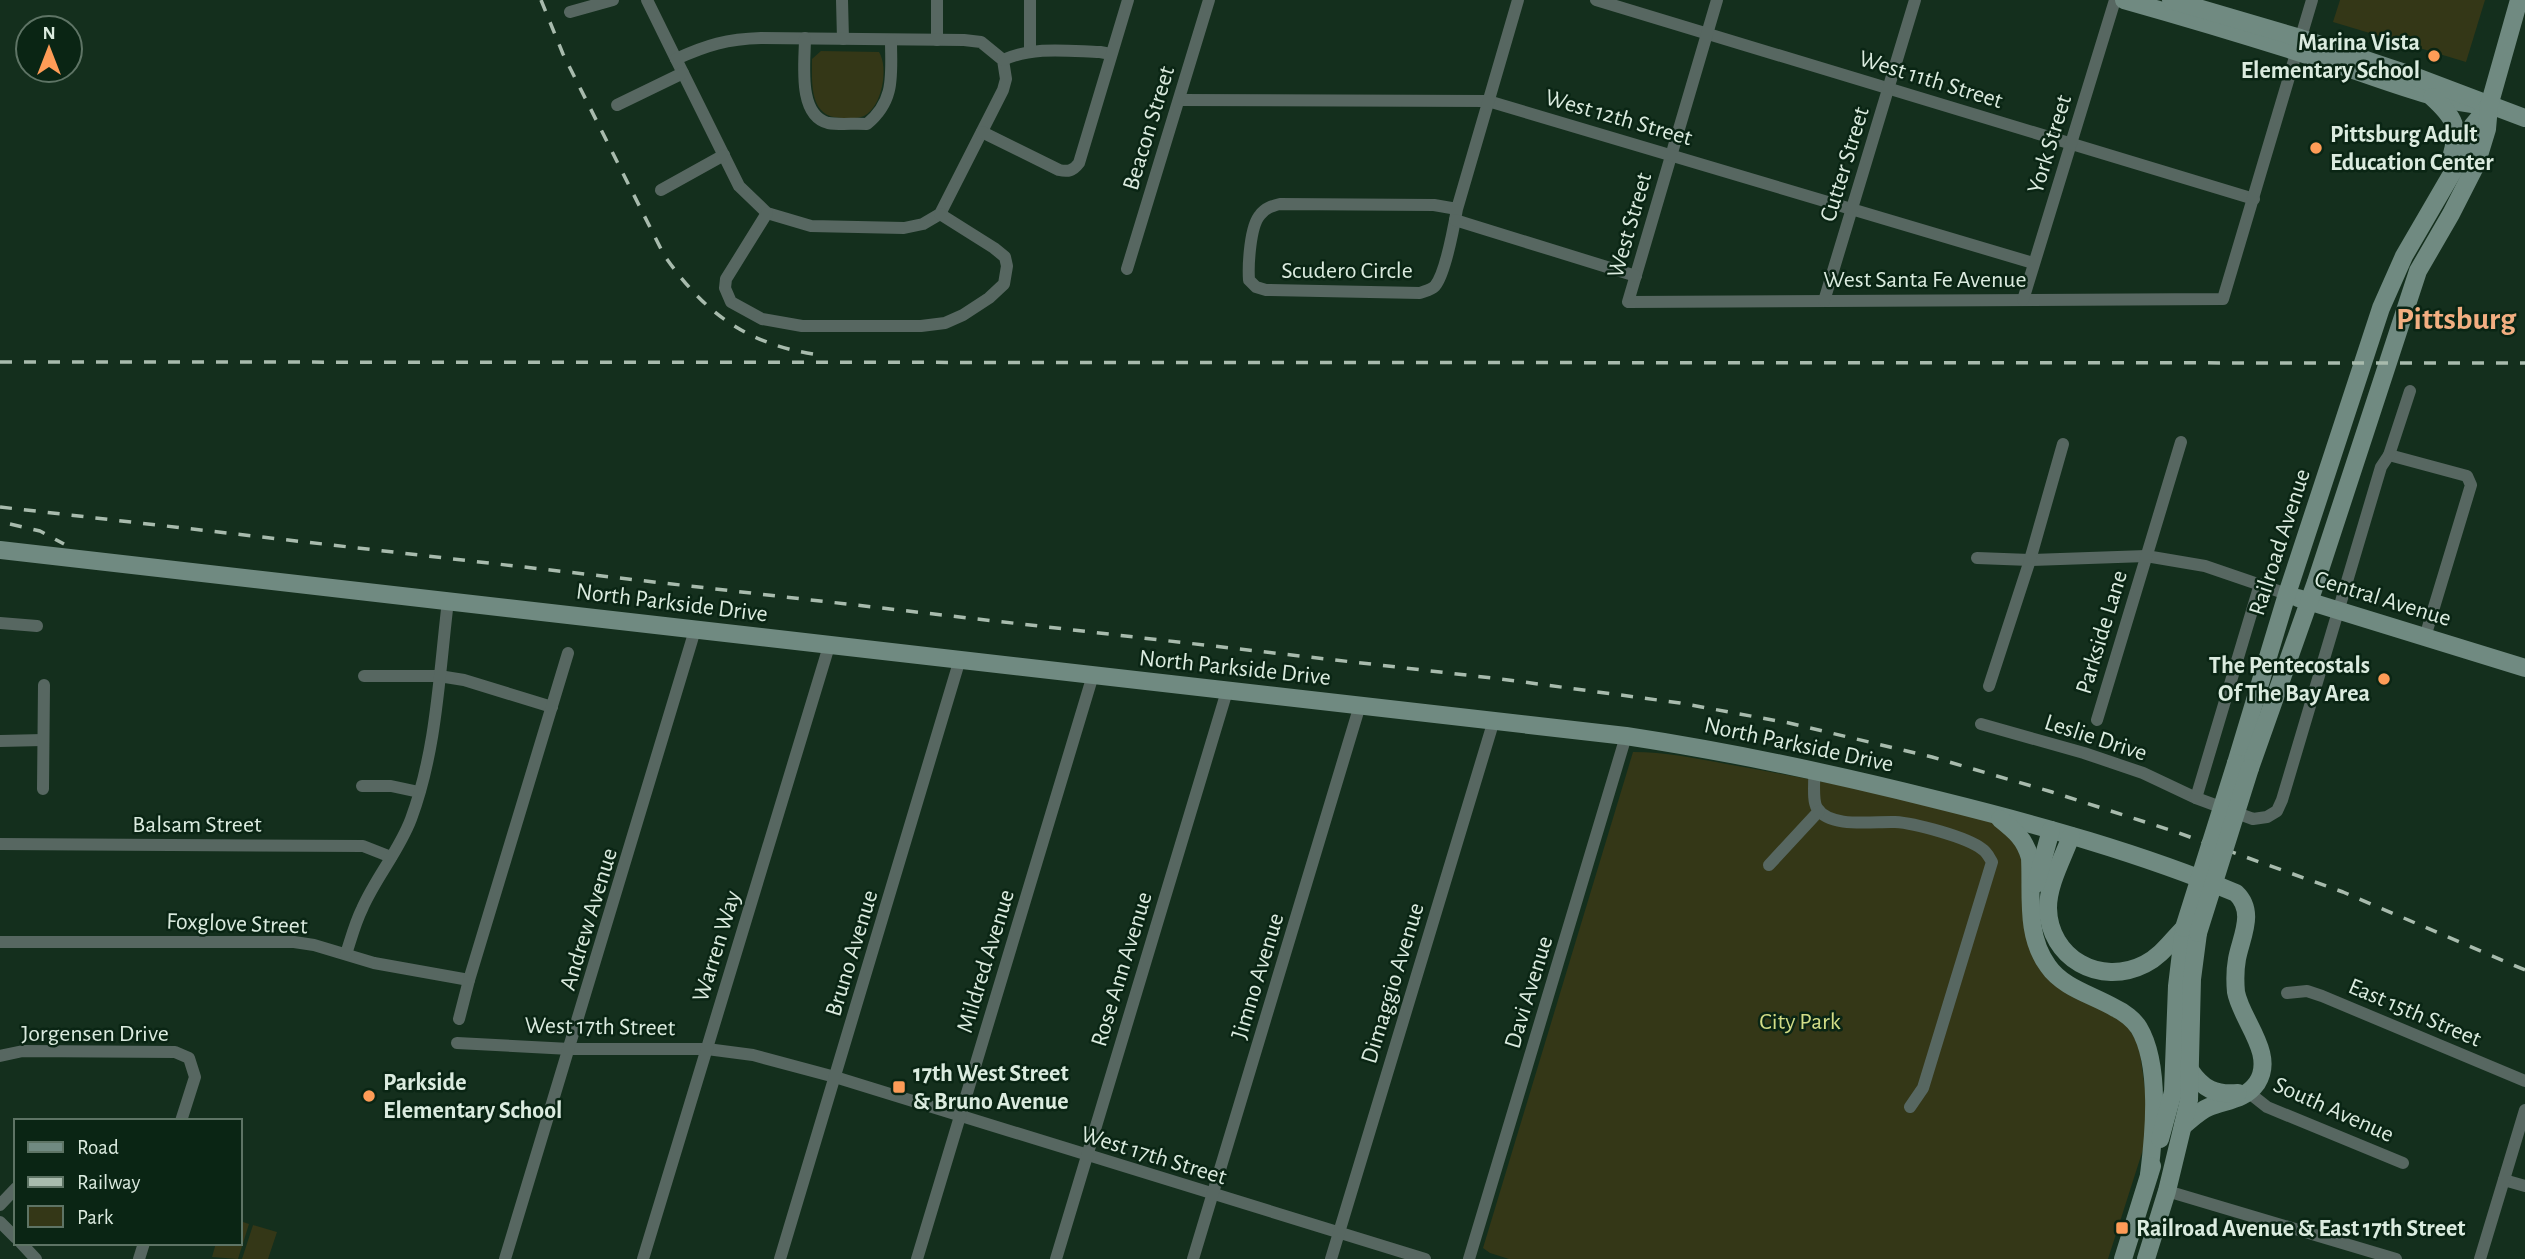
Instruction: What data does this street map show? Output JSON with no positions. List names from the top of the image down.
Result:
{
  "streets": {
    "main road": ["Railroad Avenue", "Central Avenue", "North Parkside Drive"],
    "street": [
      "West 11th Street",
      "West 12th Street",
      "Beacon Street",
      "York Street",
      "Cutter Street",
      "West Street",
      "Scudero Circle",
      "West Santa Fe Avenue",
      "Parkside Lane",
      "Leslie Drive",
      "Balsam Street",
      "Andrew Avenue",
      "Foxglove Street",
      "Warren Way",
      "Bruno Avenue",
      "Mildred Avenue",
      "Rose Ann Avenue",
      "Jimno Avenue",
      "Dimaggio Avenue",
      "Davi Avenue",
      "East 15th Street",
      "West 17th Street",
      "Jorgensen Drive",
      "South Avenue"
    ]
  },
  "crossings": [
    ["West 11th Street", "York Street"],
    ["West 11th Street", "Cutter Street"],
    ["West 11th Street", "West Street"],
    ["West 11th Street", "West Santa Fe Avenue"],
    ["West 12th Street", "Beacon Street"],
    ["West 12th Street", "York Street"],
    ["West 12th Street", "Cutter Street"],
    ["West 12th Street", "West Street"],
    ["York Street", "West Santa Fe Avenue"],
    ["Cutter Street", "West Santa Fe Avenue"],
    ["West Street", "West Santa Fe Avenue"],
    ["Railroad Avenue", "Central Avenue"],
    ["Central Avenue", "Parkside Lane"],
    ["Central Avenue", "Leslie Drive"],
    ["North Parkside Drive", "Andrew Avenue"],
    ["North Parkside Drive", "Warren Way"],
    ["North Parkside Drive", "Bruno Avenue"],
    ["North Parkside Drive", "Mildred Avenue"],
    ["North Parkside Drive", "Rose Ann Avenue"],
    ["North Parkside Drive", "Jimno Avenue"],
    ["North Parkside Drive", "Dimaggio Avenue"],
    ["North Parkside Drive", "Davi Avenue"],
    ["North Parkside Drive", "South Avenue"],
    ["Andrew Avenue", "West 17th Street"],
    ["Warren Way", "West 17th Street"],
    ["Bruno Avenue", "West 17th Street"],
    ["Mildred Avenue", "West 17th Street"],
    ["Rose Ann Avenue", "West 17th Street"],
    ["Jimno Avenue", "West 17th Street"],
    ["Dimaggio Avenue", "West 17th Street"]
  ],
  "districts": ["Pittsburg"],
  "parks": ["City Park"],
  "places": {
    "other": [
      "Marina Vista Elementary School",
      "Pittsburg Adult Education Center",
      "The Pentecostals Of The Bay Area",
      "Parkside Elementary School"
    ],
    "transit": ["17th West Street & Bruno Avenue", "Railroad Avenue & East 17th Street"]
  },
  "legend": ["Road", "Railway", "Park"],
  "north": "top"
}
